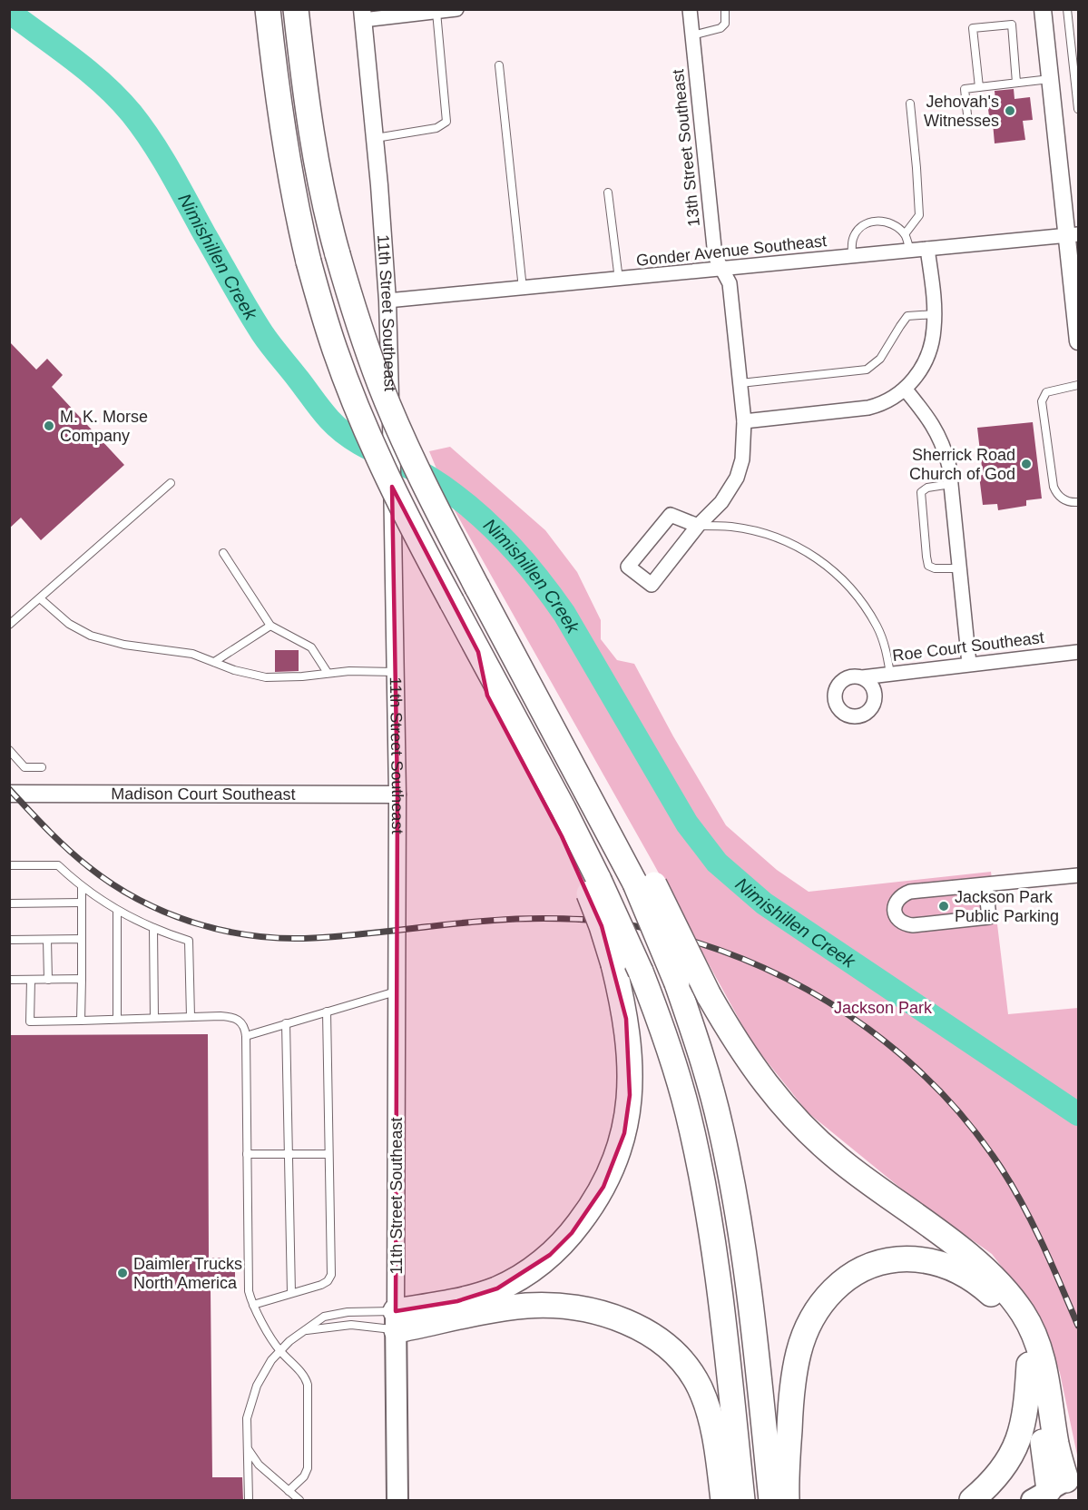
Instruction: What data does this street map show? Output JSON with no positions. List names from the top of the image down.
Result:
{
  "streets": {
    "main road": ["11th Street Southeast"],
    "street": [
      "13th Street Southeast",
      "Gonder Avenue Southeast",
      "Roe Court Southeast",
      "Madison Court Southeast"
    ]
  },
  "crossings": [
    ["13th Street Southeast", "Gonder Avenue Southeast"],
    ["Gonder Avenue Southeast", "11th Street Southeast"],
    ["11th Street Southeast", "Madison Court Southeast"]
  ],
  "water": ["Nimishillen Creek"],
  "parks": ["Jackson Park"],
  "places": [
    "Jehovah's Witnesses",
    "M. K. Morse Company",
    "Sherrick Road Church of God",
    "Jackson Park Public Parking",
    "Daimler Trucks North America"
  ]
}
